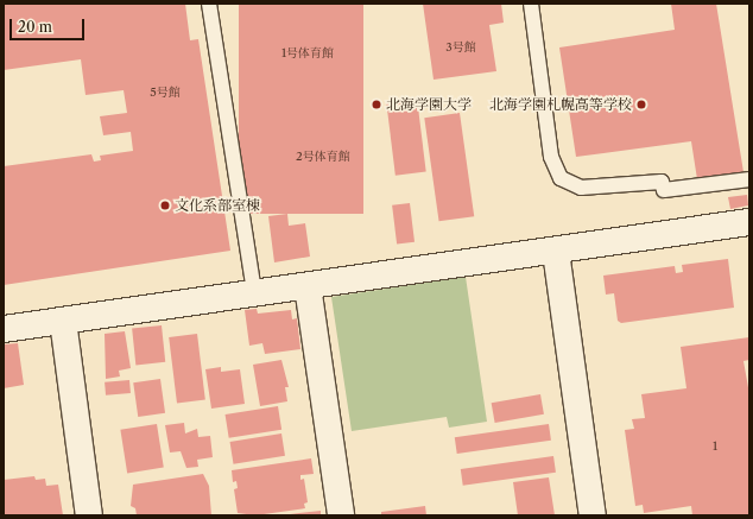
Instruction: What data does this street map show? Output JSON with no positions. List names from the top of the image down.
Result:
{
  "places": ["北海学園大学", "北海学園札幌高等学校", "文化系部室棟"],
  "house_numbers": [
    "3号館",
    "1号体育館",
    "5号館",
    "2号体育館",
    "1"
  ],
  "scale_bar": "20 m"
}
